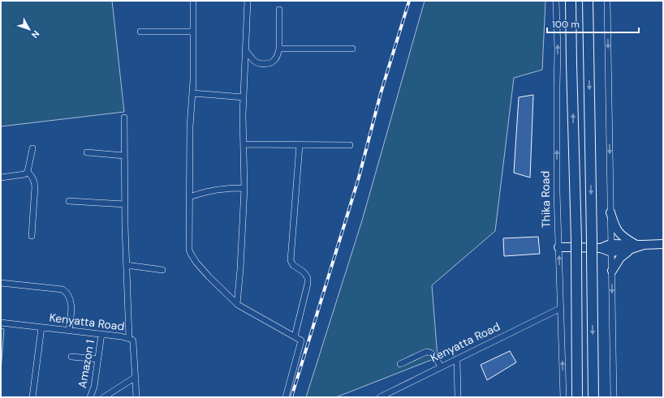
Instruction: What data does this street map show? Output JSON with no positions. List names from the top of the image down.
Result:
{
  "streets": {
    "street": ["Thika Road", "Kenyatta Road", "Amazon 1"]
  },
  "crossings": [
    ["Thika Road", "Kenyatta Road"],
    ["Kenyatta Road", "Amazon 1"]
  ],
  "scale_bar": "100 m",
  "north": "bottom right"
}
